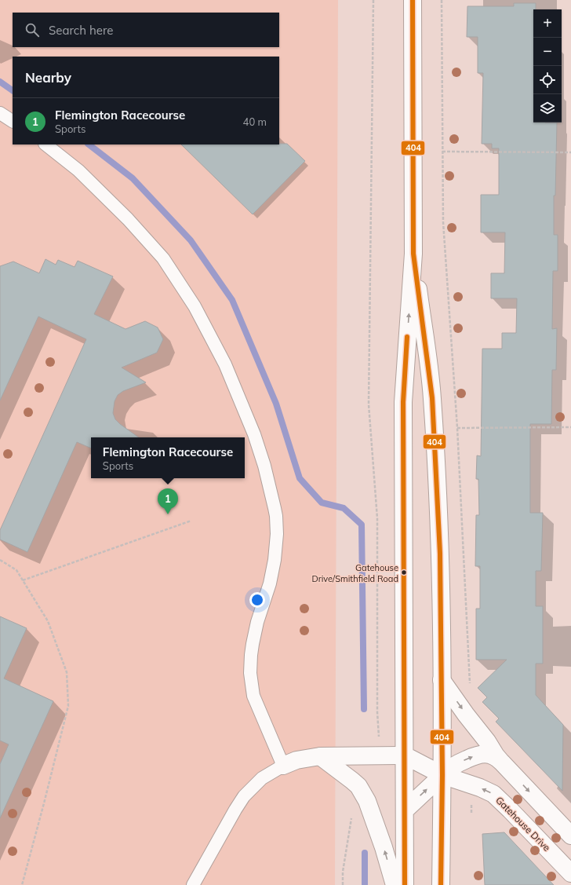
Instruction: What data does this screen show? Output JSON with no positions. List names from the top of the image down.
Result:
{
  "streets": {
    "main road": ["Gatehouse Drive"]
  },
  "places": ["Gatehouse Drive/Smithfield Road"],
  "lines": ["transit line 404"],
  "page": {
    "map_buttons": ["+", "−"],
    "search": "Search here",
    "heading": "Nearby",
    "list": [
      {
        "mark": "1",
        "name": "Flemington Racecourse",
        "note": "Sports",
        "value": "40 m"
      }
    ],
    "popup": ["Flemington Racecourse", "Sports"],
    "pins": "1"
  }
}
